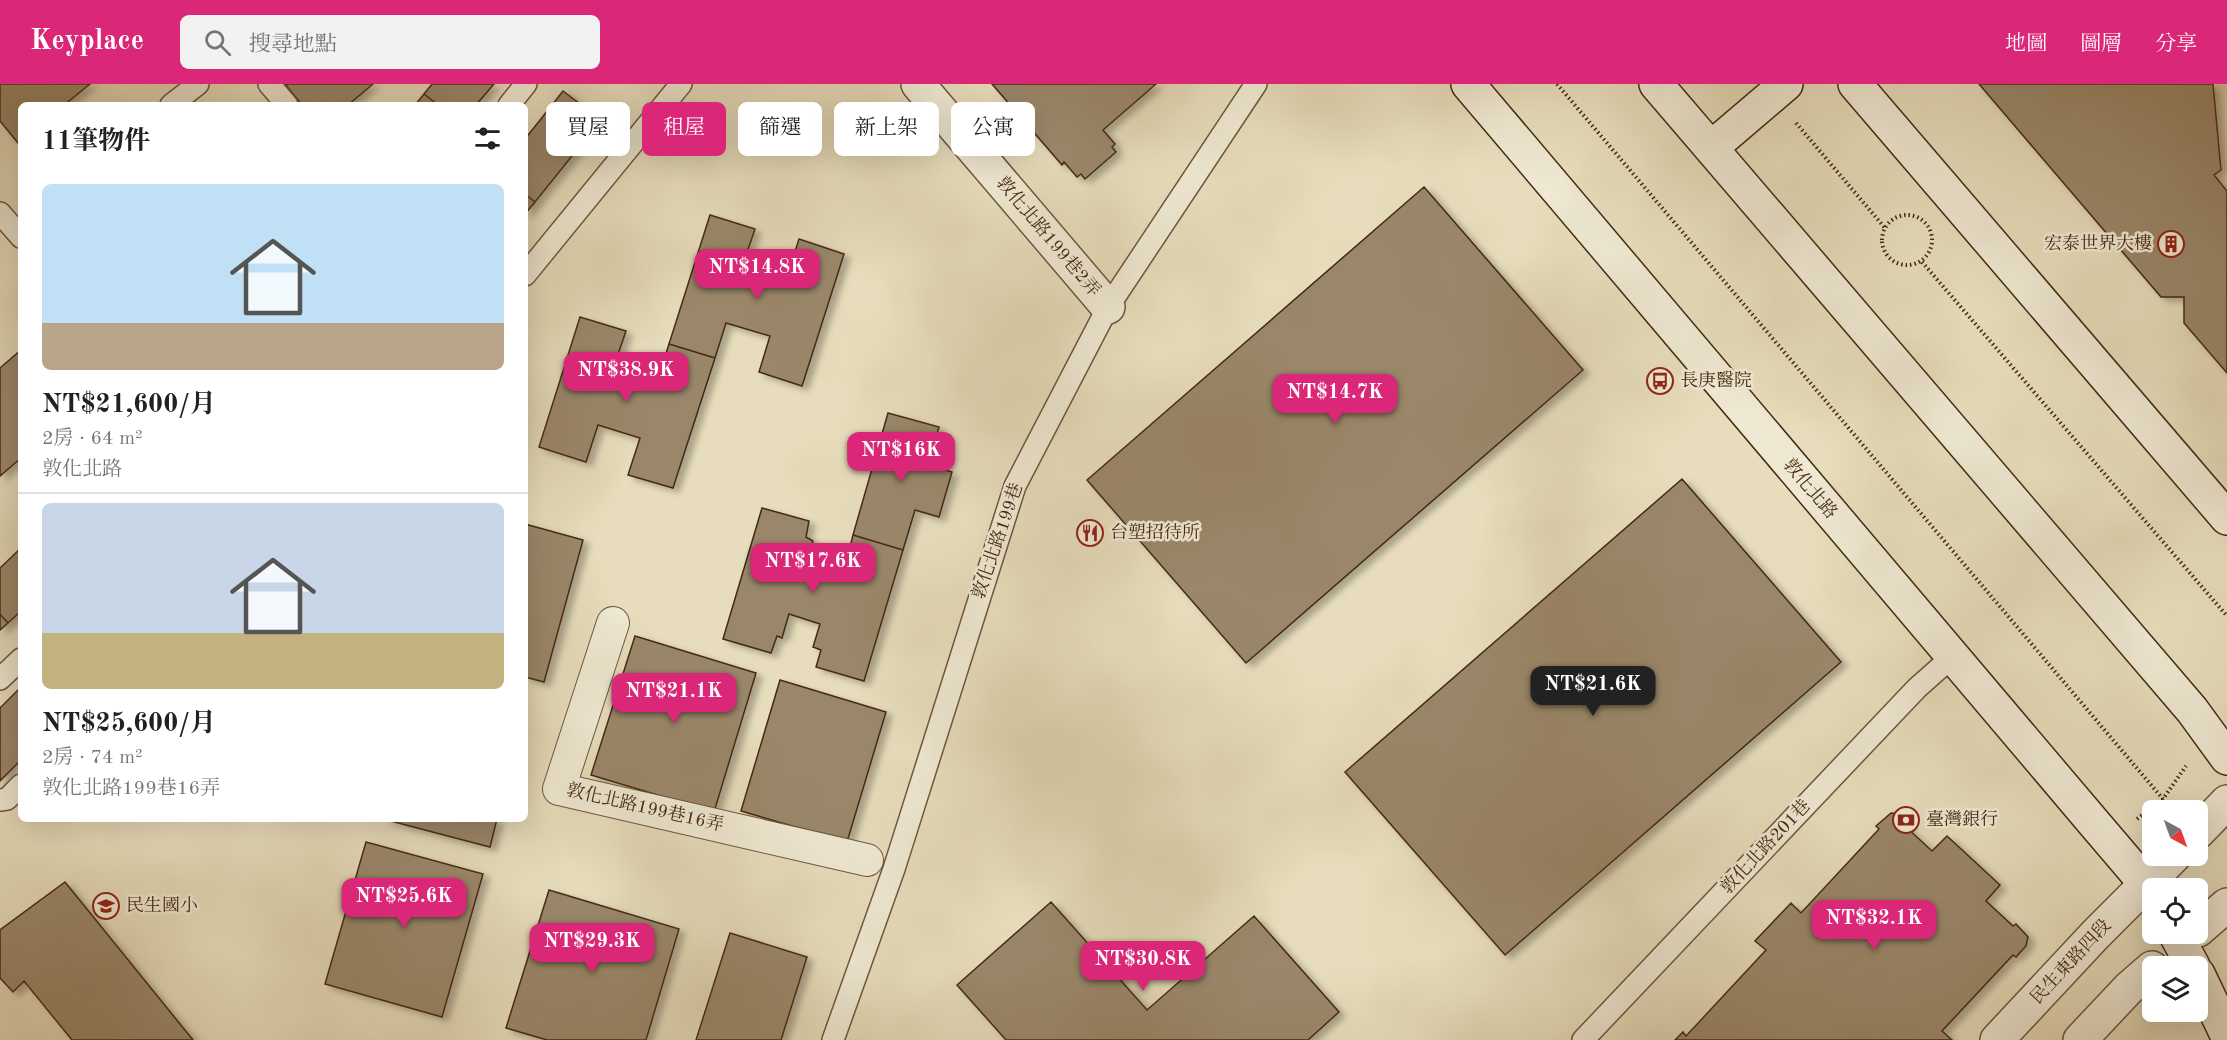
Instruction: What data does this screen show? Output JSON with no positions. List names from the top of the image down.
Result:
{
  "streets": {
    "main road": ["敦化北路199巷2弄", "敦化北路", "民生東路四段"],
    "street": ["敦化北路199巷16弄"],
    "lane": ["敦化北路199巷", "敦化北路201巷"]
  },
  "crossings": [
    ["敦化北路199巷2弄", "敦化北路199巷"],
    ["敦化北路", "敦化北路201巷"]
  ],
  "places": {
    "building": ["宏泰世界大樓"],
    "bus stop": ["長庚醫院"],
    "restaurant": ["台塑招待所"],
    "bank": ["臺灣銀行"],
    "school or university": ["民生國小"]
  },
  "north": "bottom right",
  "page": {
    "header": "Keyplace",
    "search": "搜尋地點",
    "nav": ["地圖", "圖層", "分享"],
    "chip": [
      "買屋",
      "租屋",
      "篩選",
      "新上架",
      "公寓"
    ],
    "heading": "11筆物件",
    "list": [
      {
        "name": "NT$21,600/月",
        "note": "2房 · 64 m² · 敦化北路"
      },
      {
        "name": "NT$25,600/月",
        "note": "2房 · 74 m² · 敦化北路199巷16弄"
      }
    ],
    "price": [
      "NT$14.8K",
      "NT$38.9K",
      "NT$14.7K",
      "NT$16K",
      "NT$17.6K",
      "NT$21.6K",
      "NT$21.1K",
      "NT$25.6K",
      "NT$32.1K",
      "NT$29.3K",
      "NT$30.8K"
    ]
  }
}
